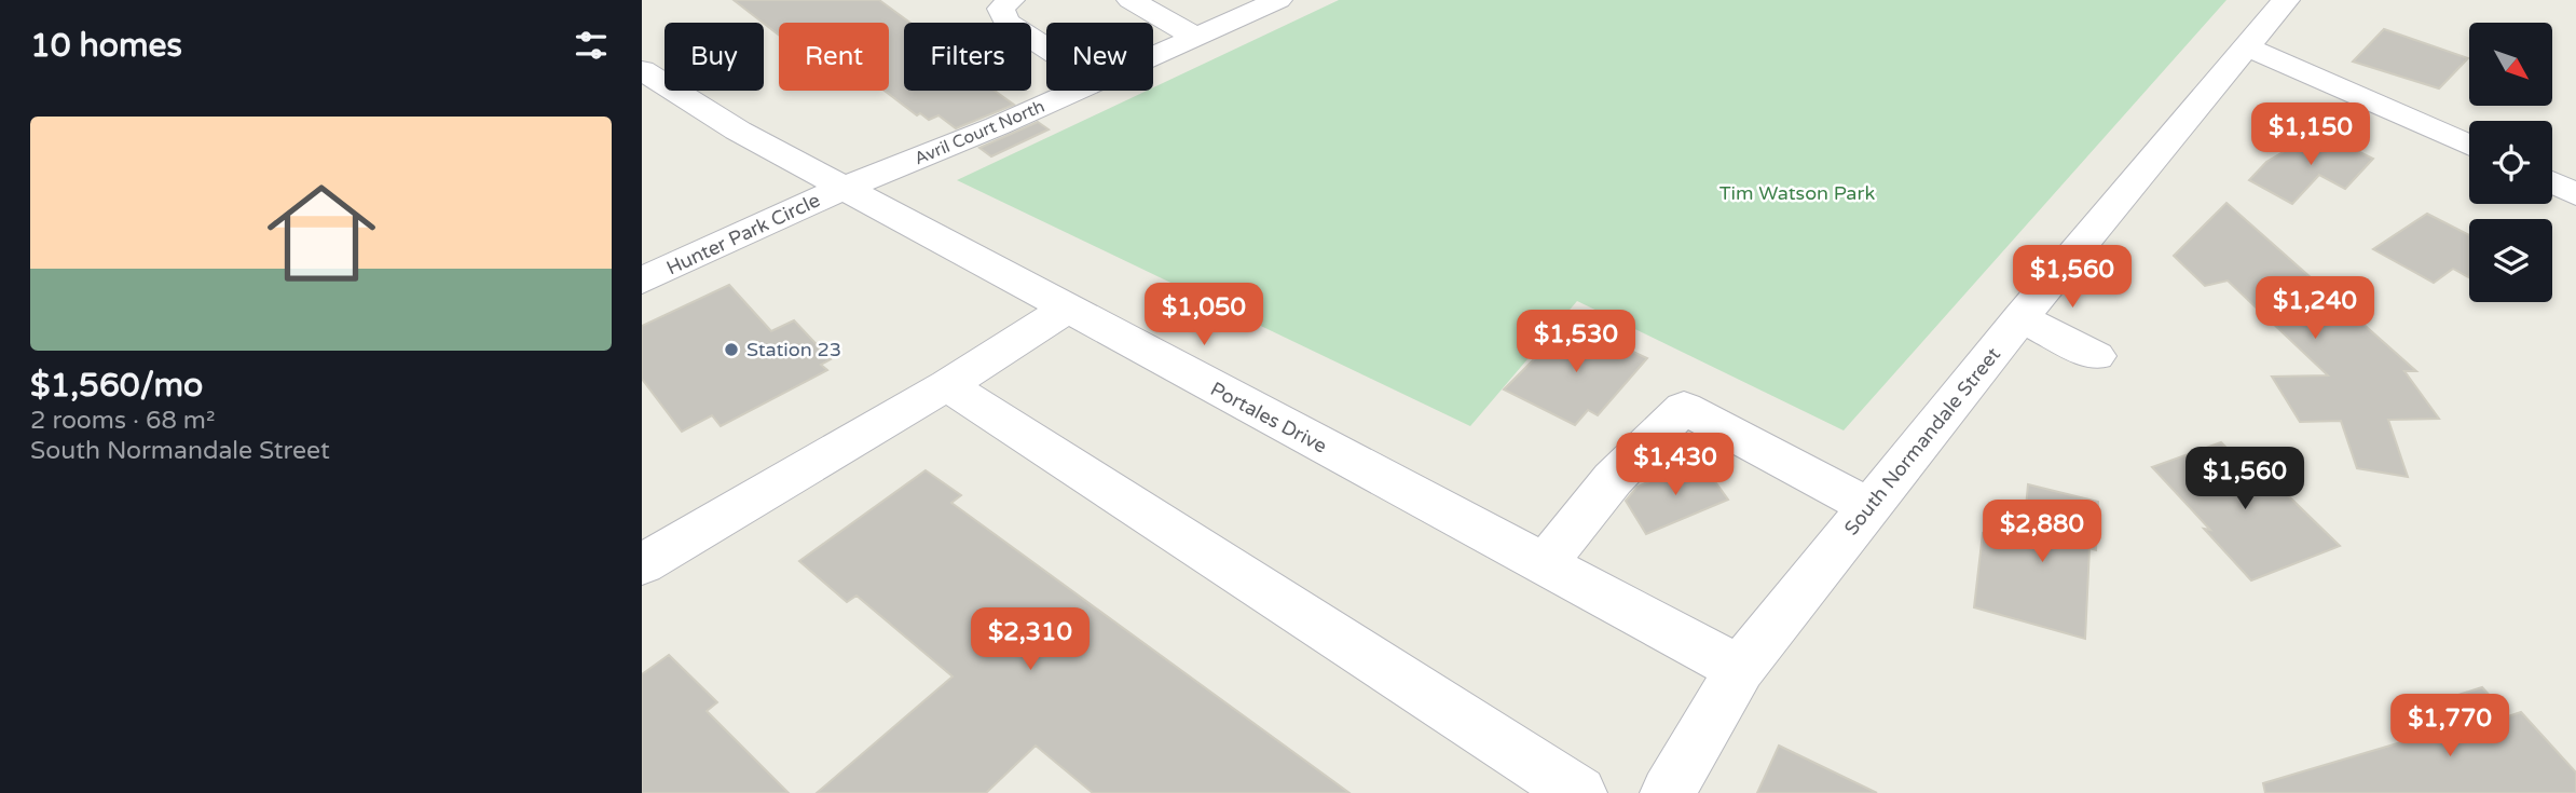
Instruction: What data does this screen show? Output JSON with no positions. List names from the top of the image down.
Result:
{
  "streets": {
    "street": [
      "Avril Court North",
      "Hunter Park Circle",
      "Portales Drive",
      "South Normandale Street"
    ]
  },
  "crossings": [
    ["Avril Court North", "Hunter Park Circle"],
    ["Avril Court North", "Portales Drive"],
    ["Hunter Park Circle", "Portales Drive"],
    ["Portales Drive", "South Normandale Street"]
  ],
  "parks": ["Tim Watson Park"],
  "places": ["Station 23"],
  "north": "bottom right",
  "page": {
    "heading": "10 homes",
    "chip": [
      "Buy",
      "Rent",
      "Filters",
      "New"
    ],
    "list": [
      {
        "name": "$1,560/mo",
        "note": "2 rooms · 68 m² · South Normandale Street"
      }
    ],
    "price": [
      "$1,150",
      "$1,560",
      "$1,240",
      "$1,050",
      "$1,530",
      "$1,430",
      "$1,560",
      "$2,880",
      "$2,310",
      "$1,770"
    ]
  }
}
